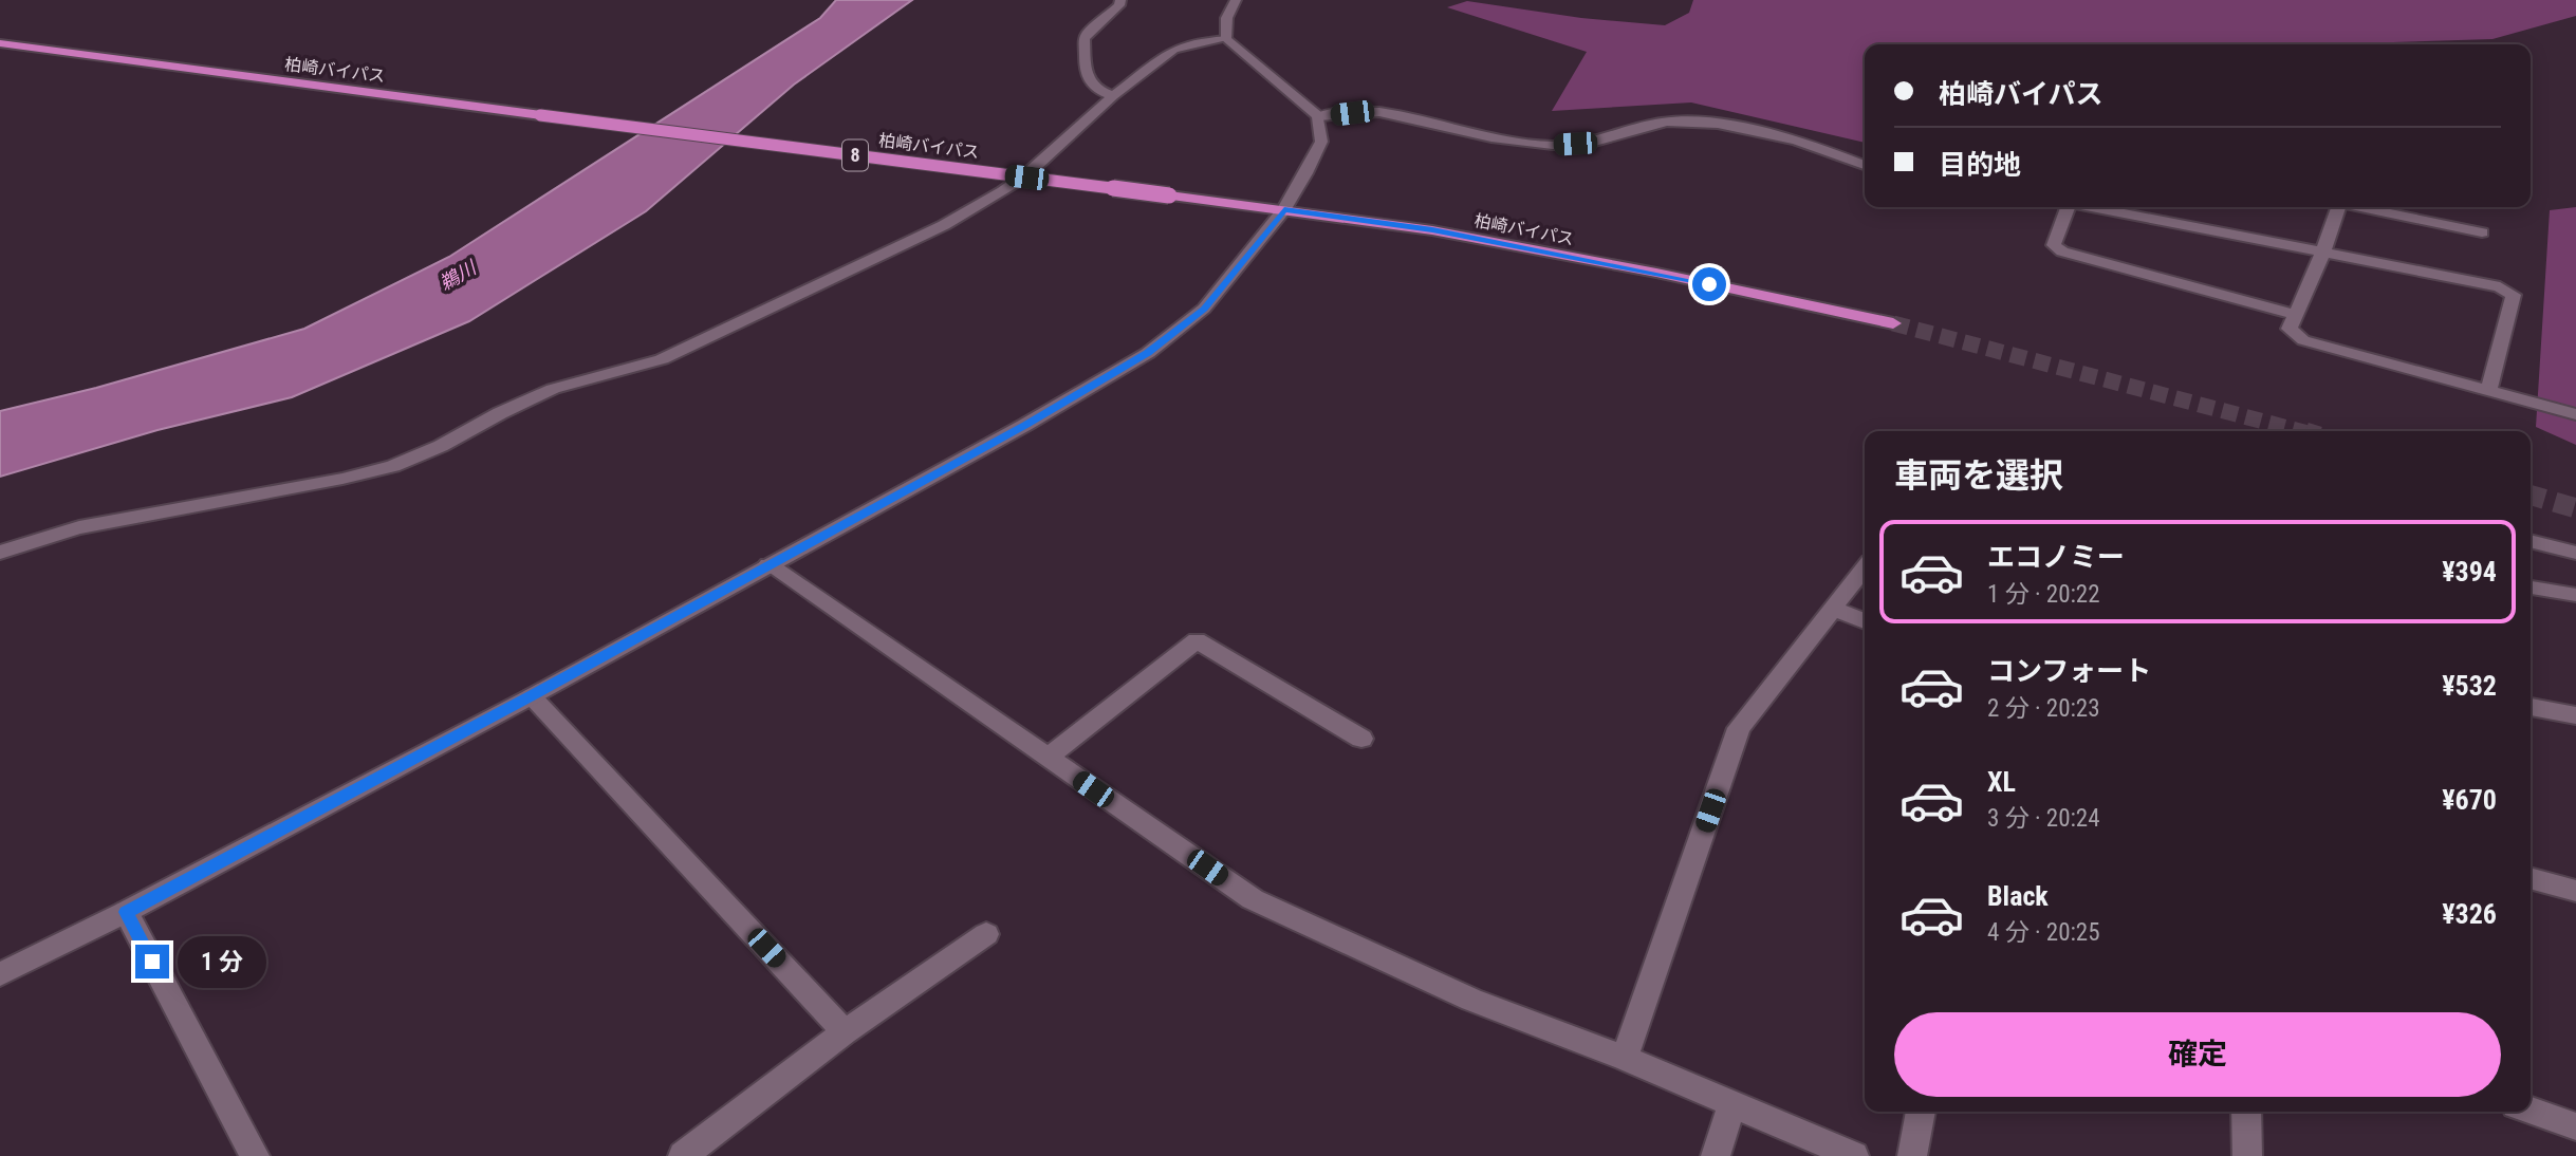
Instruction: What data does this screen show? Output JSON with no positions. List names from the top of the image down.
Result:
{
  "streets": {
    "highway": ["柏崎バイパス", "8"]
  },
  "water": ["鵜川"],
  "page": {
    "banner": ["柏崎バイパス", "目的地"],
    "heading": "車両を選択",
    "list": [
      {
        "name": "エコノミー",
        "note": "1 分 · 20:22",
        "value": "¥394"
      },
      {
        "name": "コンフォート",
        "note": "2 分 · 20:23",
        "value": "¥532"
      },
      {
        "name": "XL",
        "note": "3 分 · 20:24",
        "value": "¥670"
      },
      {
        "name": "Black",
        "note": "4 分 · 20:25",
        "value": "¥326"
      }
    ],
    "bubble": "1 分",
    "buttons": "確定"
  }
}
